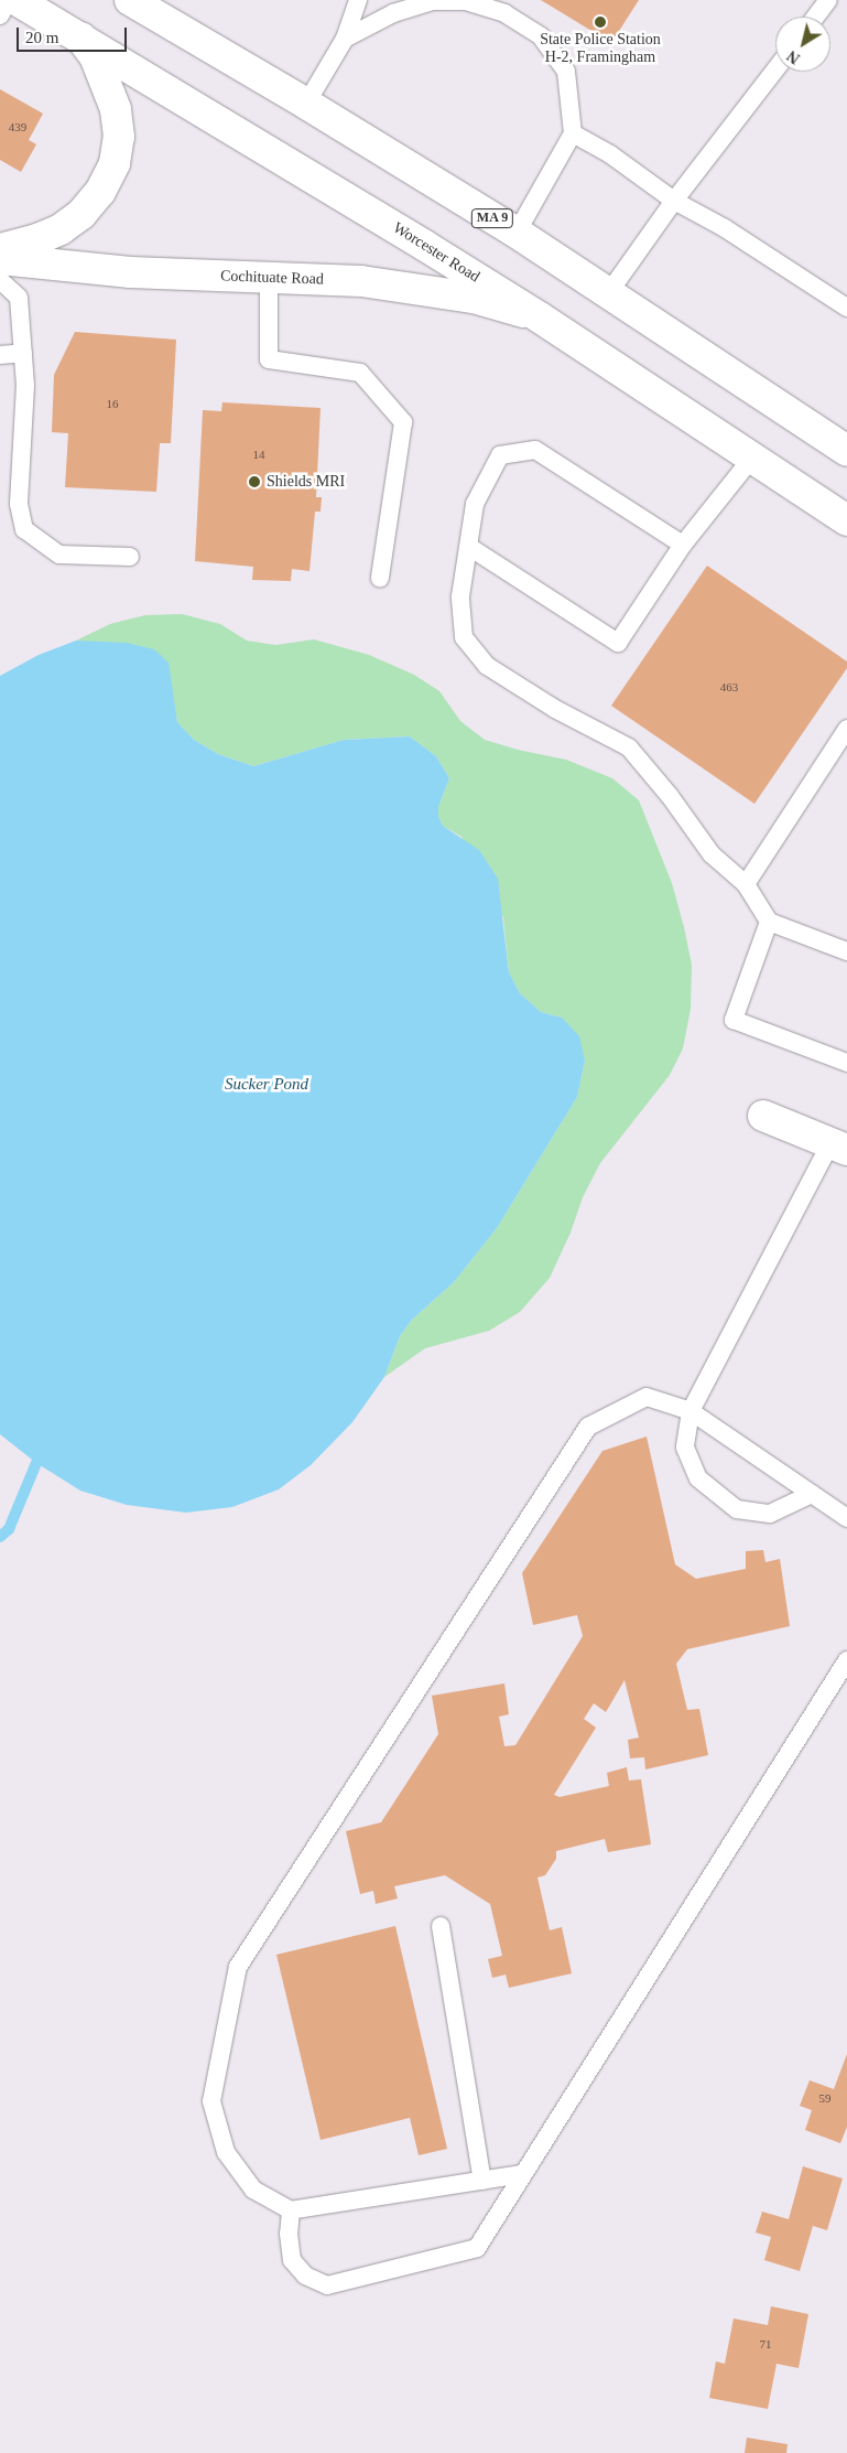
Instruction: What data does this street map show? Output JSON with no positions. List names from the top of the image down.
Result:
{
  "streets": {
    "main road": ["MA 9", "Worcester Road", "Cochituate Road"]
  },
  "crossings": [
    ["Worcester Road", "Cochituate Road"]
  ],
  "water": ["Sucker Pond"],
  "places": ["State Police Station H-2, Framingham", "Shields MRI"],
  "house_numbers": [
    "439",
    "16",
    "14",
    "463",
    "59",
    "71"
  ],
  "scale_bar": "20 m",
  "north": "bottom left"
}
